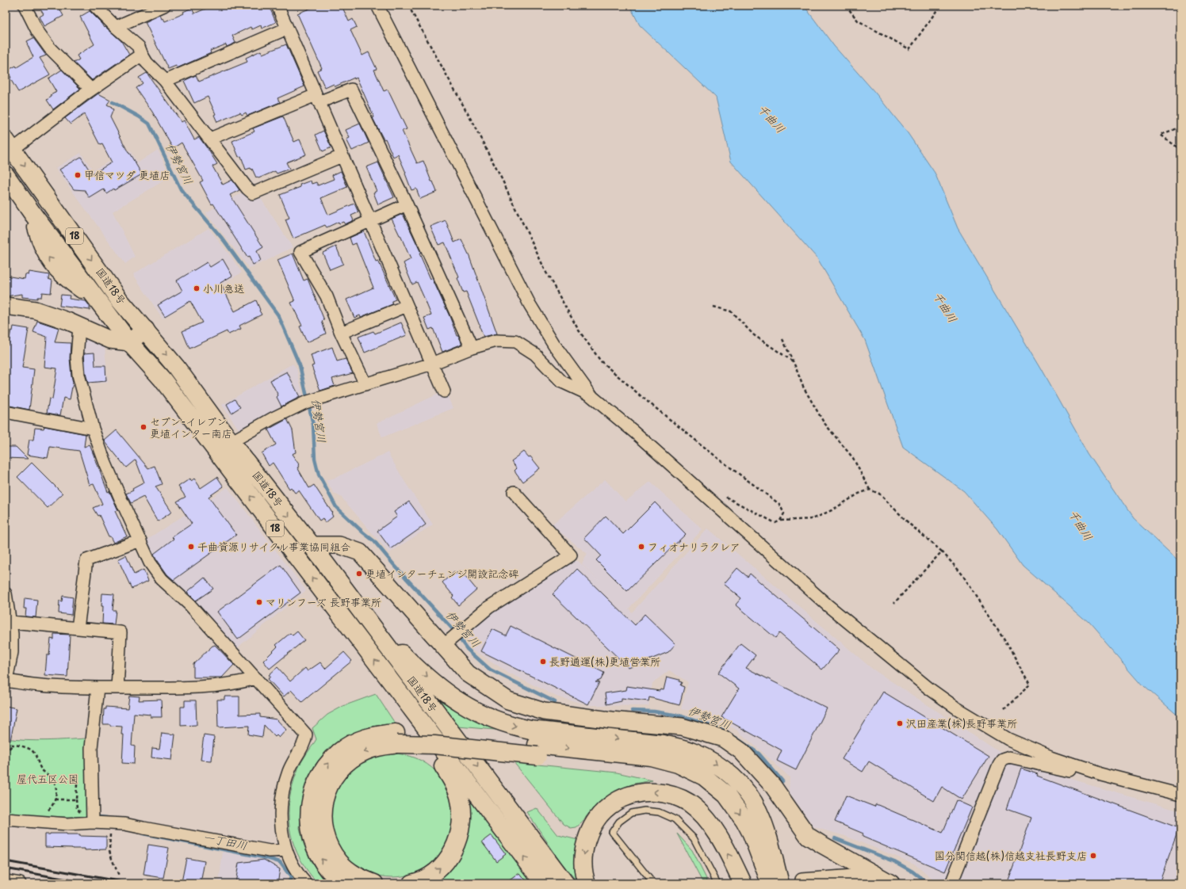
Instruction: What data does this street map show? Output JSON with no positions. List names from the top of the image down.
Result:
{
  "streets": {
    "highway": ["18", "国道18号"]
  },
  "water": ["千曲川", "伊勢宮川", "一丁田川"],
  "parks": ["屋代五区公園"],
  "places": [
    "甲信マツダ 更埴店",
    "小川急送",
    "セブン-イレブン 更埴インター南店",
    "千曲資源リサイクル事業協同組合",
    "フィオナリラクレア",
    "更埴インターチェンジ開設記念碑",
    "マリンフーズ 長野事業所",
    "長野通運(株)更埴営業所",
    "沢田産業(株)長野事業所",
    "国分関信越(株)信越支社長野支店"
  ]
}
